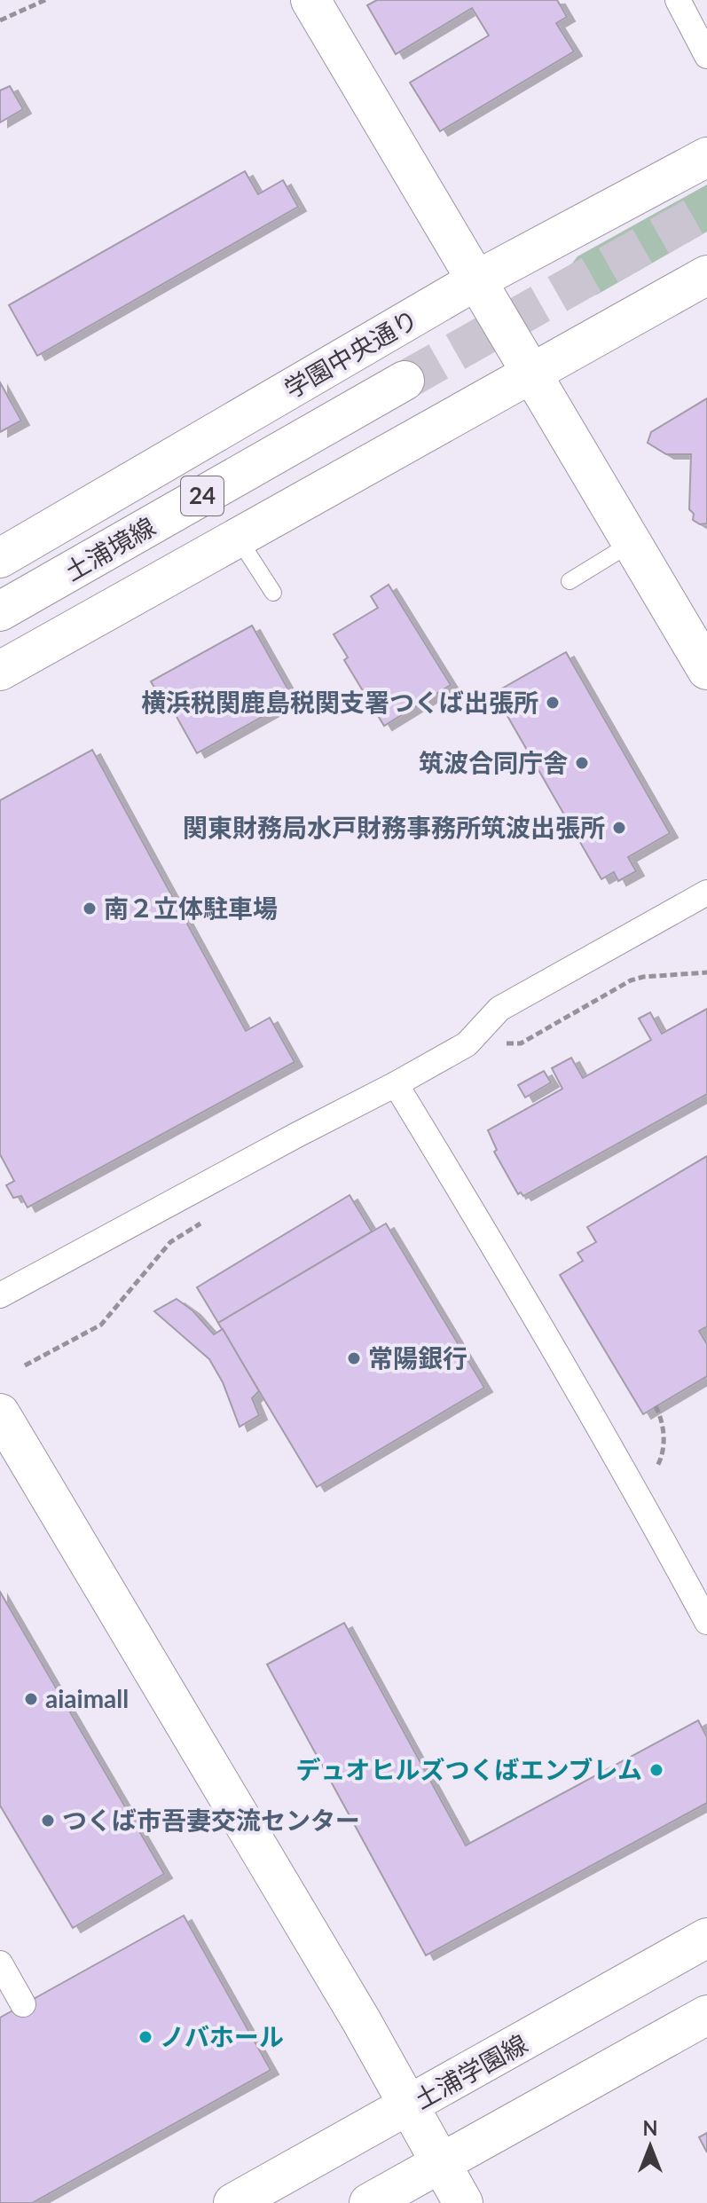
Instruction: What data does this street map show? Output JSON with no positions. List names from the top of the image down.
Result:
{
  "streets": {
    "street": [
      "学園中央通り",
      "24",
      "土浦境線",
      "土浦学園線"
    ]
  },
  "places": [
    "横浜税関鹿島税関支署つくば出張所",
    "筑波合同庁舎",
    "関東財務局水戸財務事務所筑波出張所",
    "南２立体駐車場",
    "常陽銀行",
    "aiaimall",
    "デュオヒルズつくばエンブレム",
    "つくば市吾妻交流センター",
    "ノバホール"
  ],
  "north": "top"
}
